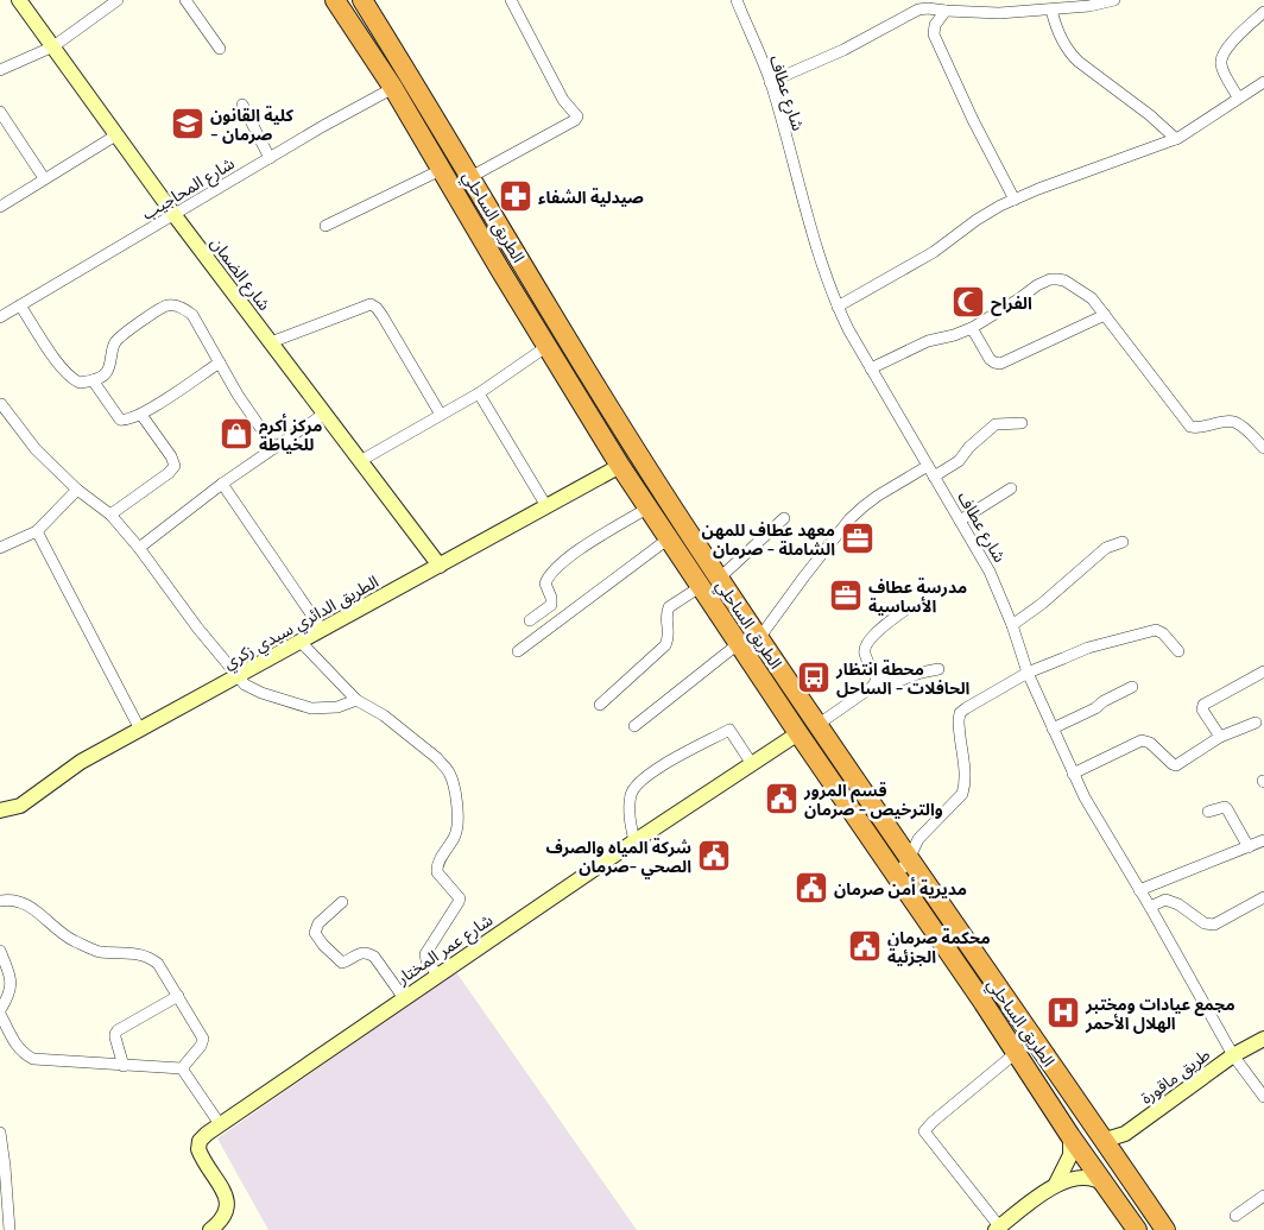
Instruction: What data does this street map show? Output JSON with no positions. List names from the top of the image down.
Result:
{
  "streets": {
    "highway": ["الطريق الساحلي"],
    "street": [
      "شارع عطاف",
      "شارع المحاجيب",
      "شارع الضمان",
      "الطريق الدائري سيدي زكري",
      "شارع عمر المختار",
      "طريق ماقورة"
    ]
  },
  "crossings": [
    ["شارع عطاف", "طريق ماقورة"],
    ["شارع المحاجيب", "الطريق الساحلي"],
    ["شارع المحاجيب", "شارع الضمان"],
    ["الطريق الساحلي", "الطريق الدائري سيدي زكري"],
    ["الطريق الساحلي", "شارع عمر المختار"],
    ["الطريق الساحلي", "طريق ماقورة"],
    ["شارع الضمان", "الطريق الدائري سيدي زكري"]
  ],
  "places": {
    "school or university": ["كلية القانون - صرمان"],
    "pharmacy": ["صيدلية الشفاء"],
    "mosque": ["الفراح"],
    "shop": ["مركز أكرم للخياطة"],
    "office": ["معهد عطاف للمهن الشاملة - صرمان", "مدرسة عطاف الأساسية"],
    "bus stop": ["محطة انتظار الحافلات - الساحل"],
    "public building": [
      "قسم المرور والترخيص - صرمان",
      "شركة المياه والصرف الصحي -صرمان",
      "مديرية أمن صرمان",
      "محكمة صرمان الجزئية"
    ],
    "hospital": ["مجمع عيادات ومختبر الهلال الأحمر"]
  }
}
